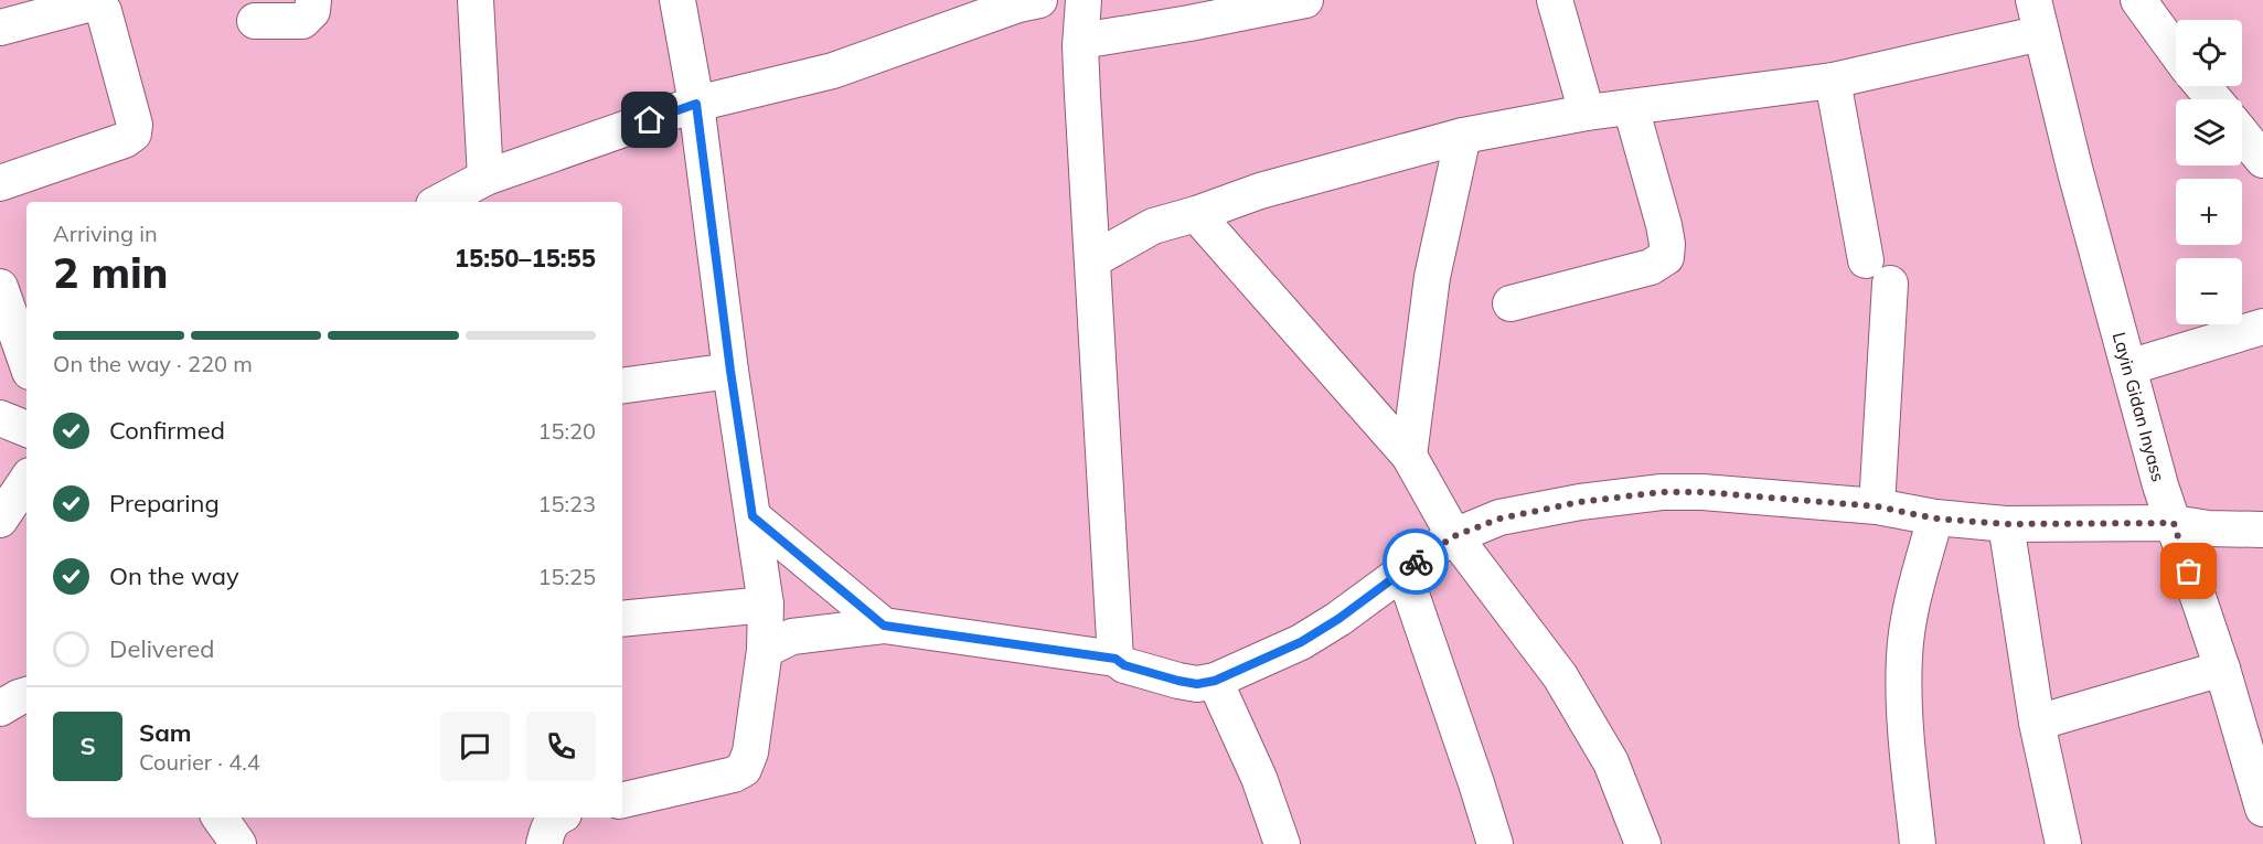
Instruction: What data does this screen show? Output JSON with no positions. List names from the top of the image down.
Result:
{
  "streets": {
    "street": ["Layin Gidan Inyass"]
  },
  "page": {
    "map_buttons": ["+", "−"],
    "heading": ["2 min", "Arriving in", "15:50–15:55"],
    "panel": ["Sam", "Courier · 4.4"],
    "bar": "On the way · 220 m",
    "list": [
      ["Confirmed", "15:20"],
      ["Preparing", "15:23"],
      ["On the way", "15:25"],
      "Delivered"
    ],
    "round": "S"
  }
}
